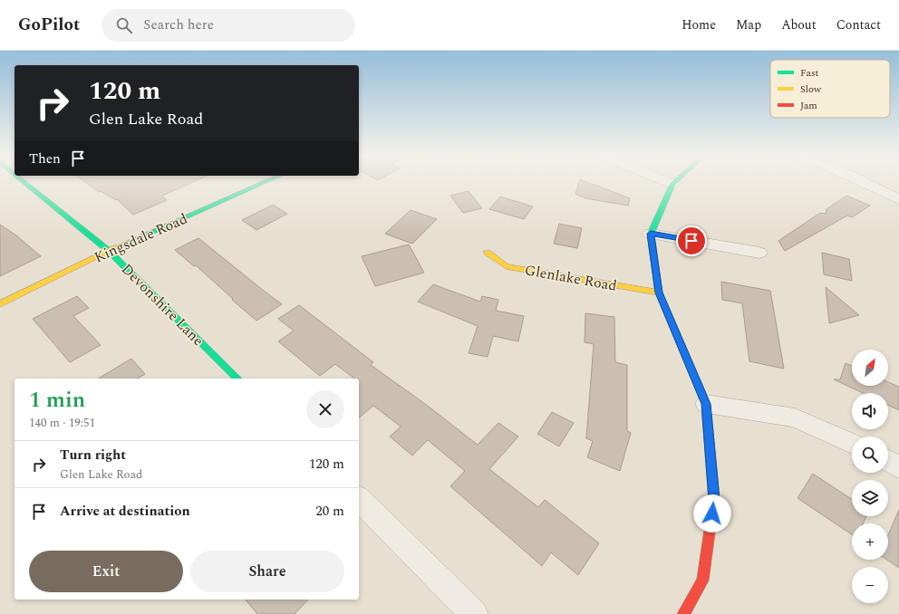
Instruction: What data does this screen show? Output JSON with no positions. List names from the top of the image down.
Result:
{
  "streets": {
    "street": ["Kingsdale Road", "Glenlake Road", "Devonshire Lane"]
  },
  "crossings": [
    ["Kingsdale Road", "Devonshire Lane"]
  ],
  "legend": ["Fast", "Slow", "Jam"],
  "north": "top right",
  "page": {
    "header": "GoPilot",
    "search": "Search here",
    "nav": [
      "Home",
      "Map",
      "About",
      "Contact"
    ],
    "turn": ["120 m", "Glen Lake Road"],
    "then": "Then",
    "map_buttons": ["+", "−"],
    "heading": ["1 min", "140 m · 19:51"],
    "list": [
      {
        "name": "Turn right",
        "note": "Glen Lake Road",
        "value": "120 m"
      },
      {
        "name": "Arrive at destination",
        "value": "20 m"
      }
    ],
    "buttons": ["Exit", "Share"]
  }
}
